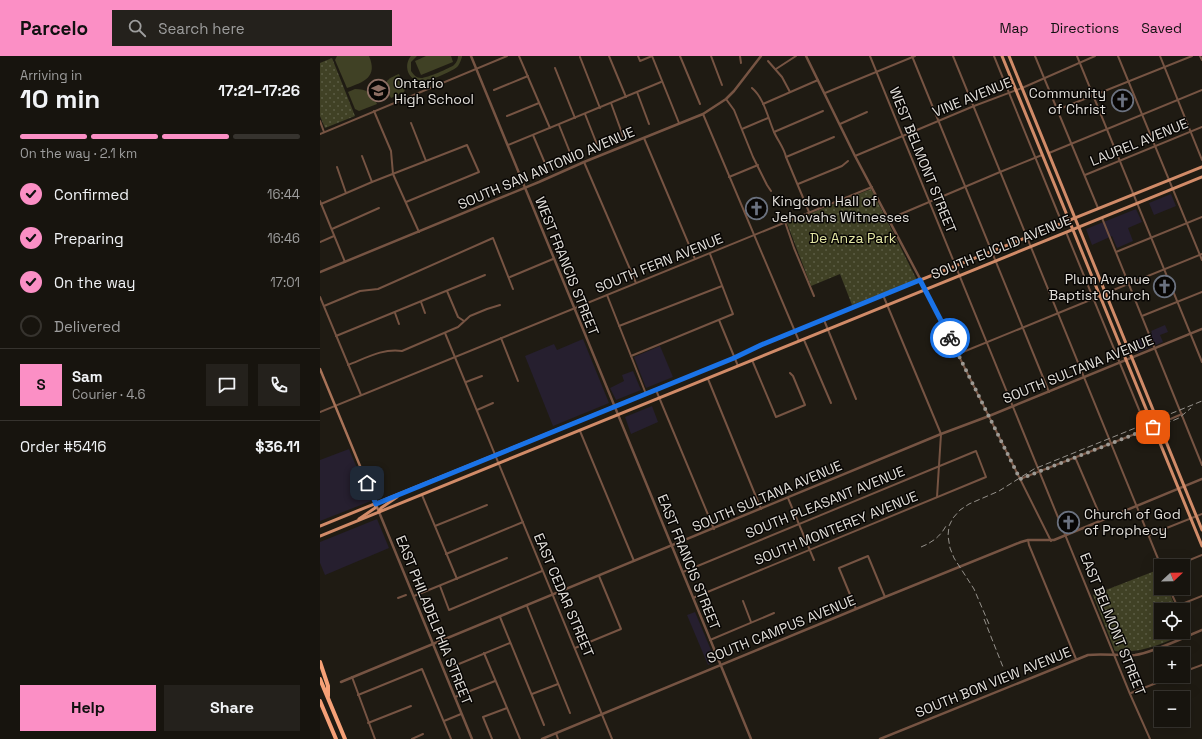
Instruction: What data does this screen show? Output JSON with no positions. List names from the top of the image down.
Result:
{
  "streets": {
    "main road": ["SOUTH EUCLID AVENUE", "EAST PHILADELPHIA STREET"],
    "street": [
      "VINE AVENUE",
      "LAUREL AVENUE",
      "WEST BELMONT STREET",
      "SOUTH SAN ANTONIO AVENUE",
      "SOUTH FERN AVENUE",
      "WEST FRANCIS STREET",
      "SOUTH SULTANA AVENUE",
      "SOUTH PLEASANT AVENUE",
      "SOUTH MONTEREY AVENUE",
      "EAST FRANCIS STREET",
      "EAST CEDAR STREET",
      "EAST BELMONT STREET",
      "SOUTH CAMPUS AVENUE",
      "SOUTH BON VIEW AVENUE"
    ]
  },
  "crossings": [
    ["VINE AVENUE", "WEST BELMONT STREET"],
    ["WEST BELMONT STREET", "SOUTH EUCLID AVENUE"],
    ["WEST BELMONT STREET", "EAST BELMONT STREET"],
    ["SOUTH SAN ANTONIO AVENUE", "WEST FRANCIS STREET"],
    ["SOUTH EUCLID AVENUE", "WEST FRANCIS STREET"],
    ["SOUTH EUCLID AVENUE", "EAST FRANCIS STREET"],
    ["SOUTH EUCLID AVENUE", "EAST CEDAR STREET"],
    ["SOUTH EUCLID AVENUE", "EAST PHILADELPHIA STREET"],
    ["SOUTH EUCLID AVENUE", "EAST BELMONT STREET"],
    ["SOUTH FERN AVENUE", "WEST FRANCIS STREET"],
    ["SOUTH FERN AVENUE", "EAST CEDAR STREET"],
    ["SOUTH FERN AVENUE", "EAST PHILADELPHIA STREET"],
    ["WEST FRANCIS STREET", "EAST FRANCIS STREET"],
    ["SOUTH SULTANA AVENUE", "EAST FRANCIS STREET"],
    ["SOUTH SULTANA AVENUE", "EAST CEDAR STREET"],
    ["SOUTH SULTANA AVENUE", "EAST PHILADELPHIA STREET"],
    ["SOUTH SULTANA AVENUE", "EAST BELMONT STREET"],
    ["SOUTH PLEASANT AVENUE", "SOUTH MONTEREY AVENUE"],
    ["SOUTH PLEASANT AVENUE", "EAST FRANCIS STREET"],
    ["SOUTH MONTEREY AVENUE", "EAST FRANCIS STREET"],
    ["EAST FRANCIS STREET", "SOUTH CAMPUS AVENUE"],
    ["EAST CEDAR STREET", "SOUTH CAMPUS AVENUE"],
    ["EAST BELMONT STREET", "SOUTH BON VIEW AVENUE"]
  ],
  "parks": ["De Anza Park"],
  "places": {
    "school or university": ["Ontario High School"],
    "church": [
      "Community of Christ",
      "Kingdom Hall of Jehovahs Witnesses",
      "Plum Avenue Baptist Church",
      "Church of God of Prophecy"
    ]
  },
  "north": "right",
  "page": {
    "header": "Parcelo",
    "search": "Search here",
    "nav": ["Map", "Directions", "Saved"],
    "heading": ["10 min", "Arriving in", "17:21–17:26"],
    "panel": [
      "Sam",
      "Courier · 4.6",
      "Order #5416",
      "$36.11"
    ],
    "bar": "On the way · 2.1 km",
    "list": [
      ["Confirmed", "16:44"],
      ["Preparing", "16:46"],
      ["On the way", "17:01"],
      "Delivered"
    ],
    "round": "S",
    "map_buttons": ["+", "−"],
    "buttons": ["Help", "Share"]
  }
}
